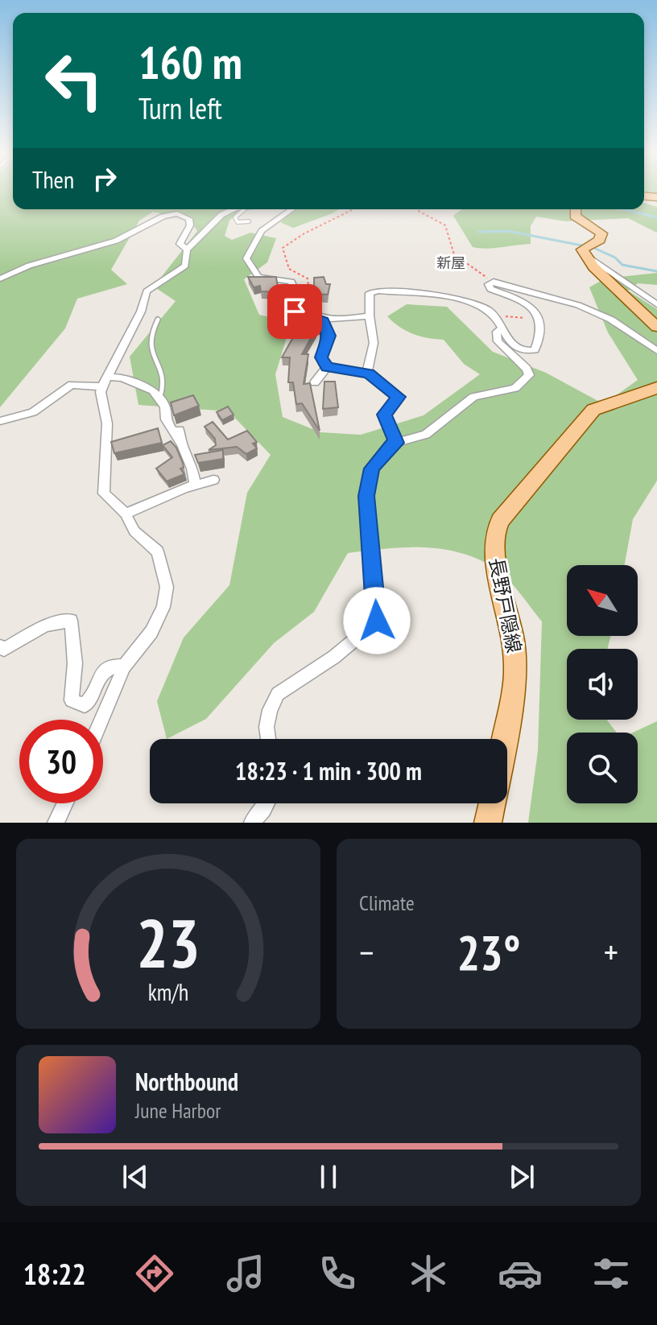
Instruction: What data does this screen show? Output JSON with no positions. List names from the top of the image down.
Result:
{
  "streets": {
    "main road": ["長野戸隠線"]
  },
  "districts": ["新屋"],
  "north": "top left",
  "page": {
    "turn": ["160 m", "Turn left"],
    "then": "Then",
    "limit": "30",
    "trip": "18:23 · 1 min · 300 m",
    "tile": "Climate",
    "heat": ["−", "23°", "+"],
    "song": ["Northbound", "June Harbor"],
    "tabs": "18:22",
    "gauge": ["23", "km/h"]
  }
}
